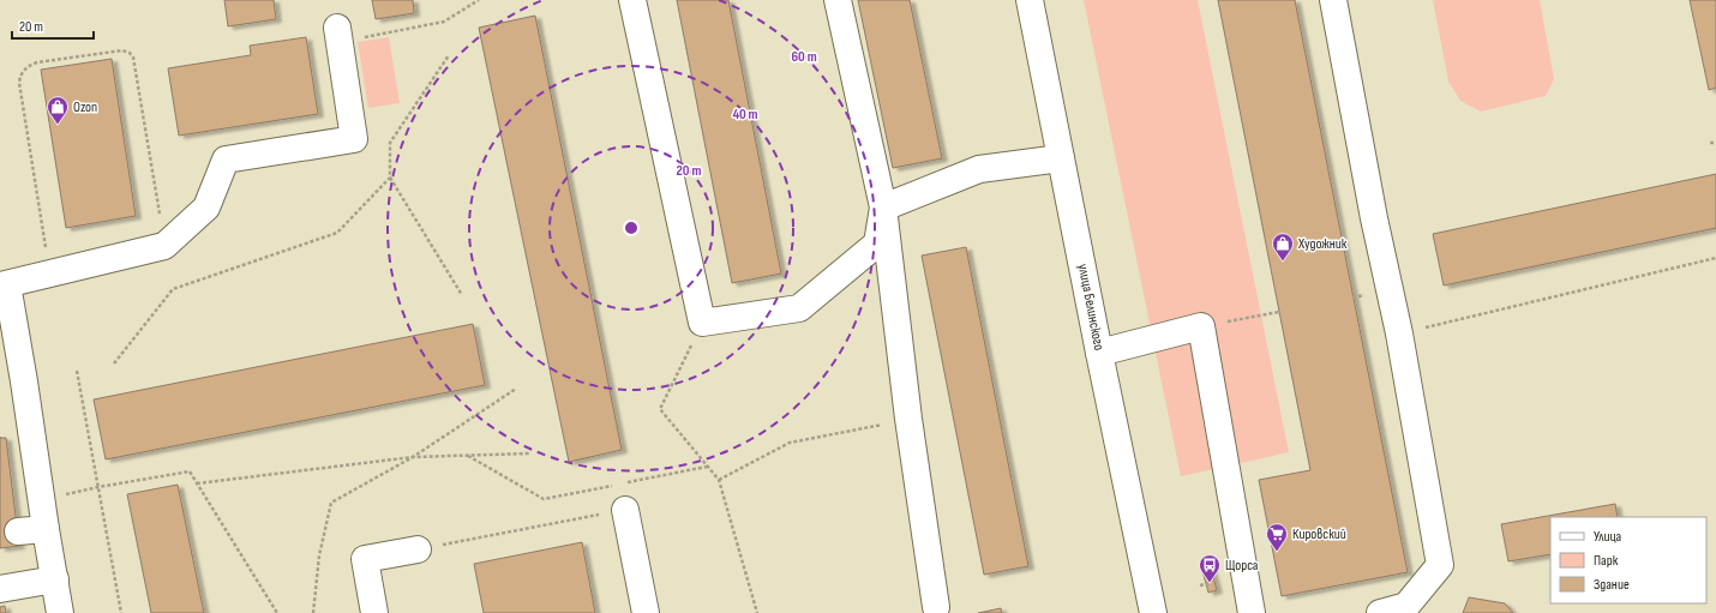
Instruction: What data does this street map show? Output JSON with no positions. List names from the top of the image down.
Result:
{
  "streets": {
    "main road": ["улица Белинского"]
  },
  "places": {
    "shop": ["Ozon", "Художник"],
    "supermarket": ["Кировский"],
    "bus stop": ["Щорса"]
  },
  "legend": ["Улица", "Парк", "Здание"],
  "scale_bar": "20 m",
  "rings": ["60 m", "40 m", "20 m"]
}
